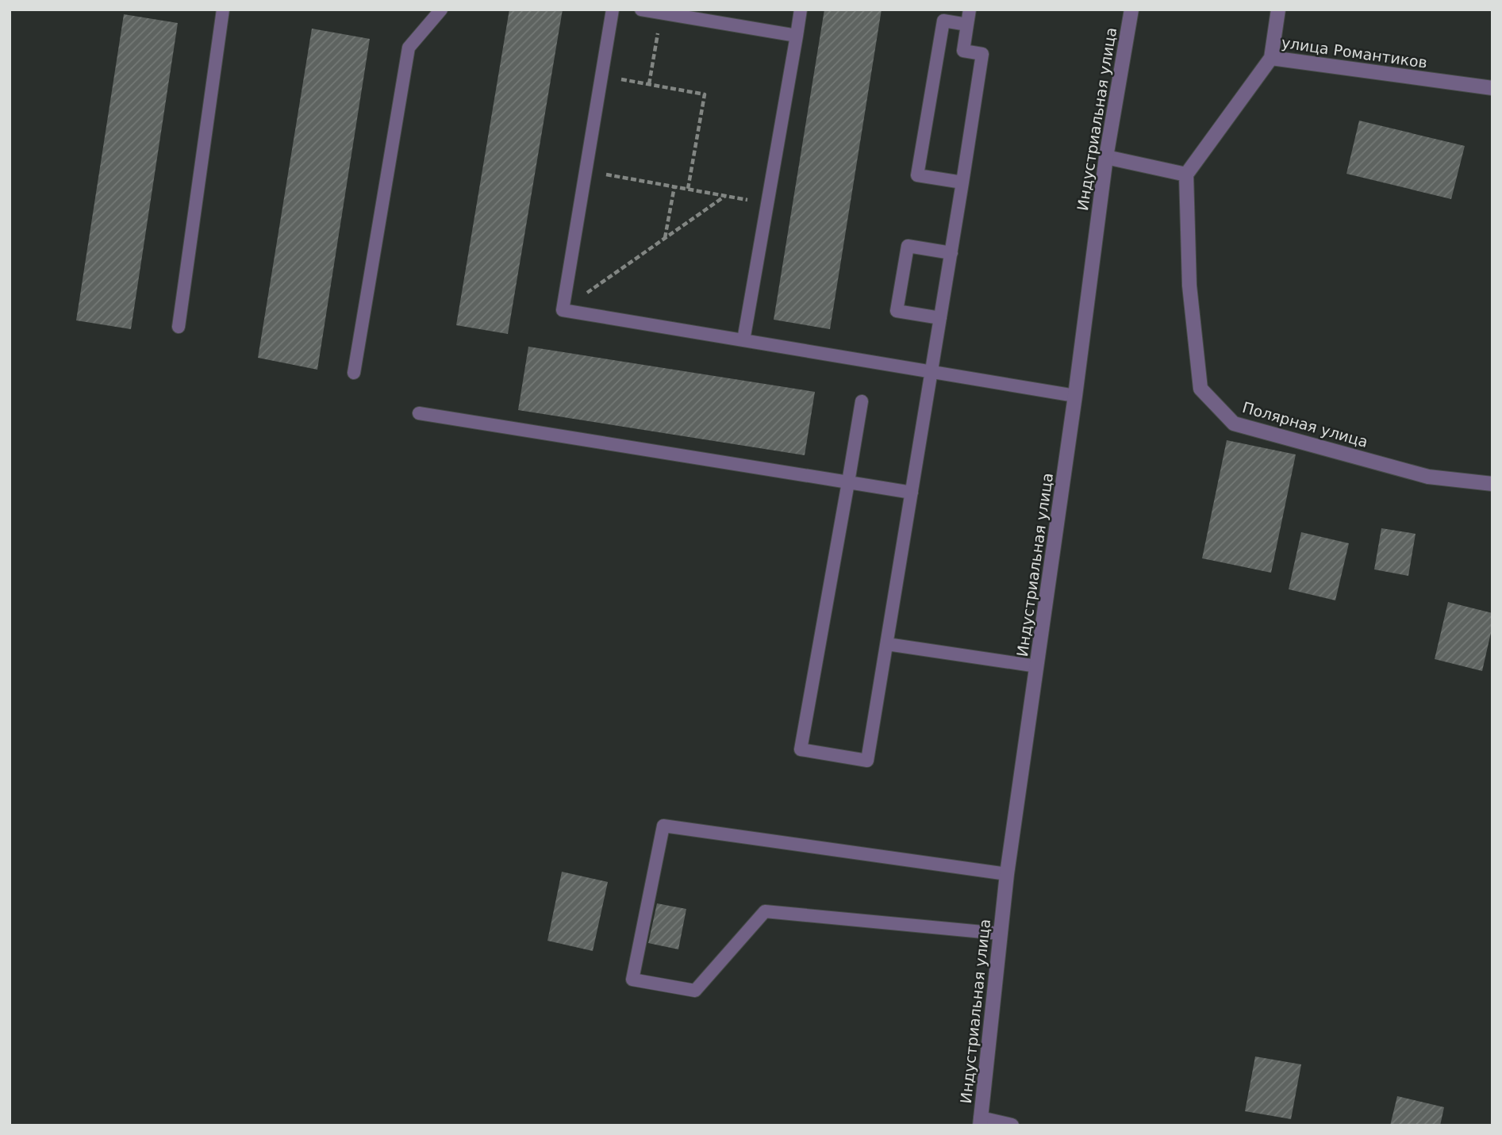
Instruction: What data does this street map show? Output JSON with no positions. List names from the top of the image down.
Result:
{
  "streets": {
    "street": ["улица Романтиков", "Индустриальная улица", "Полярная улица"]
  },
  "crossings": [
    ["улица Романтиков", "Полярная улица"]
  ]
}
